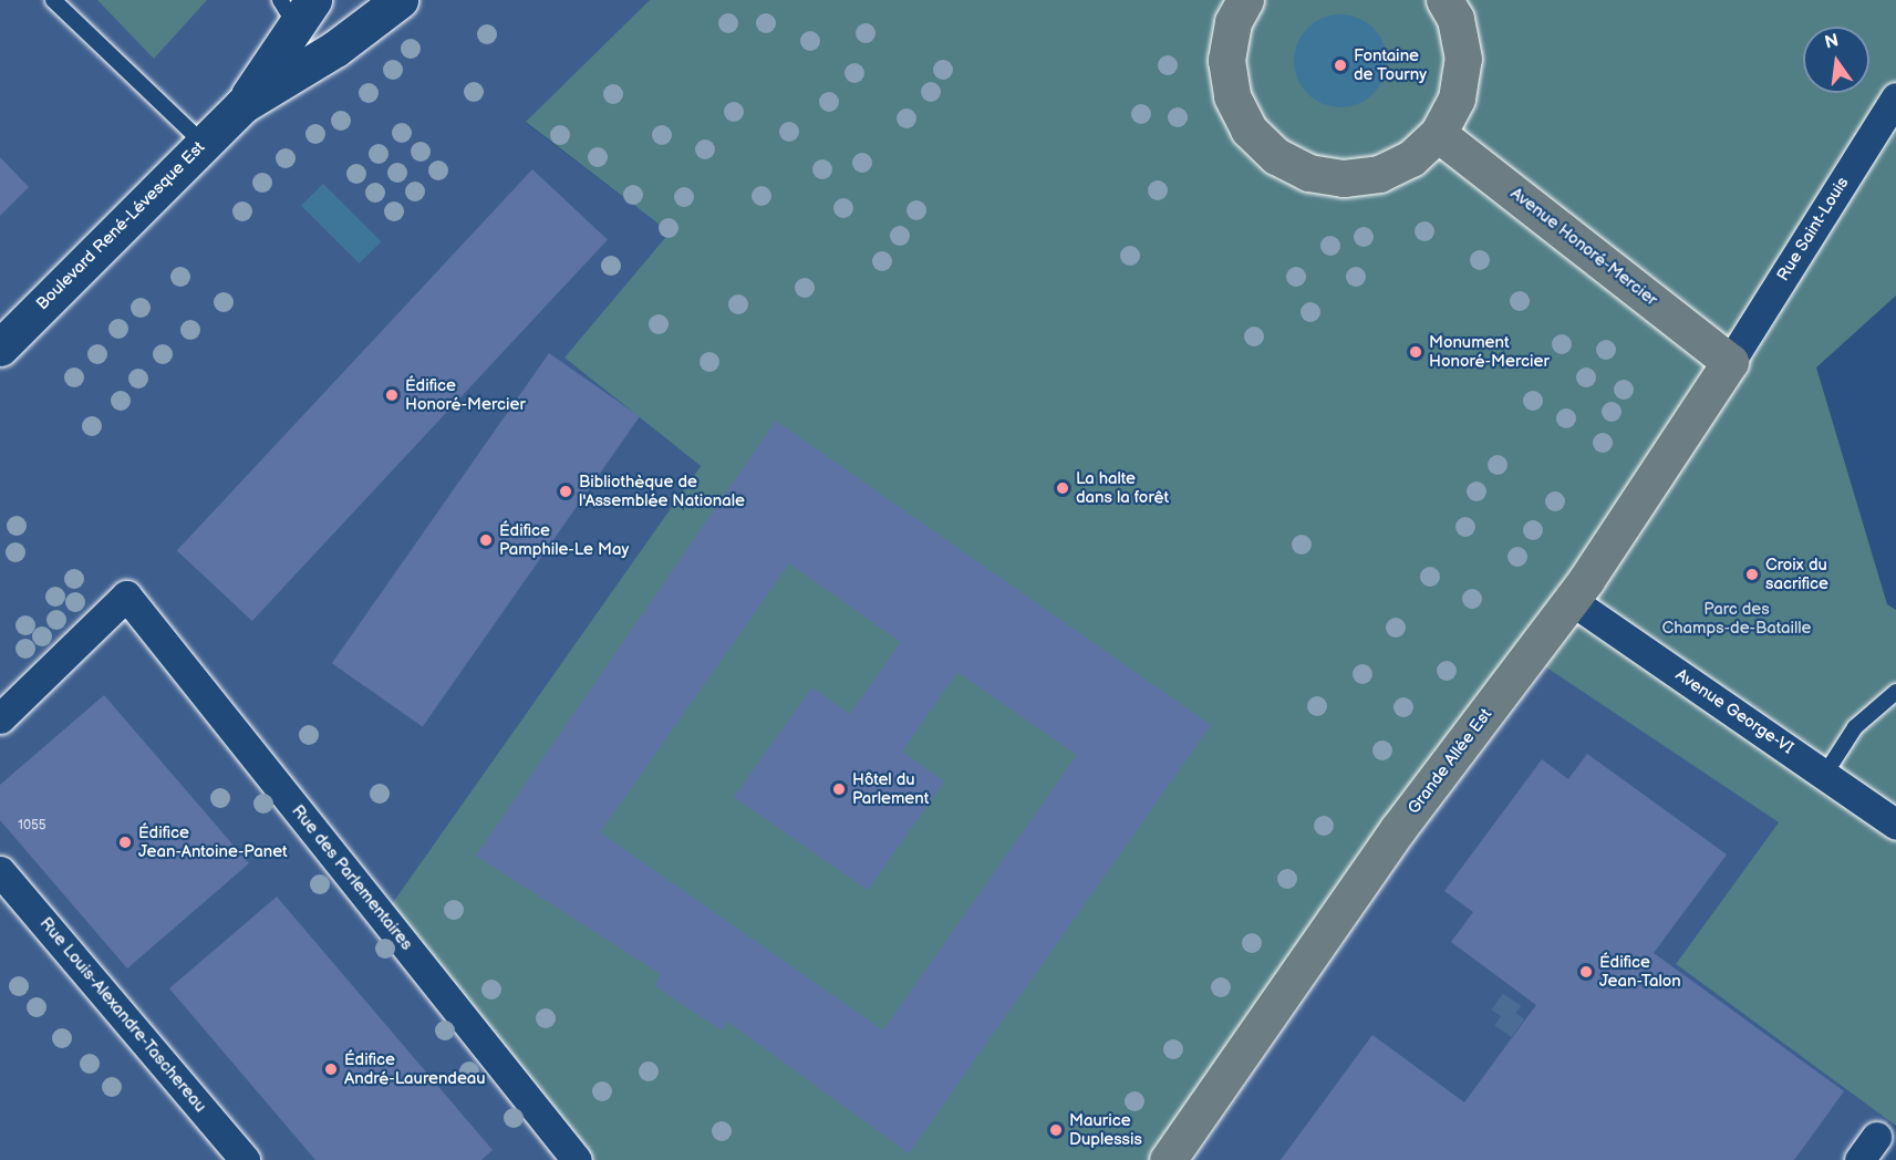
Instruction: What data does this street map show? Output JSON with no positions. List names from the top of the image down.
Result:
{
  "streets": {
    "main road": ["Boulevard René-Lévesque Est", "Avenue Honoré-Mercier", "Grande Allée Est"],
    "street": [
      "Rue Saint-Louis",
      "Avenue George-VI",
      "Rue des Parlementaires",
      "Rue Louis-Alexandre-Taschereau"
    ]
  },
  "crossings": [
    ["Rue Saint-Louis", "Avenue Honoré-Mercier"],
    ["Rue Saint-Louis", "Grande Allée Est"],
    ["Avenue Honoré-Mercier", "Grande Allée Est"],
    ["Avenue George-VI", "Grande Allée Est"]
  ],
  "parks": ["Parc des Champs-de-Bataille"],
  "places": [
    "Fontaine de Tourny",
    "Monument Honoré-Mercier",
    "Édifice Honoré-Mercier",
    "La halte dans la forêt",
    "Bibliothèque de l'Assemblée Nationale",
    "Édifice Pamphile-Le May",
    "Croix du sacrifice",
    "Hôtel du Parlement",
    "Édifice Jean-Antoine-Panet",
    "Édifice Jean-Talon",
    "Édifice André-Laurendeau",
    "Maurice Duplessis"
  ],
  "house_numbers": ["1055"],
  "north": "top"
}
